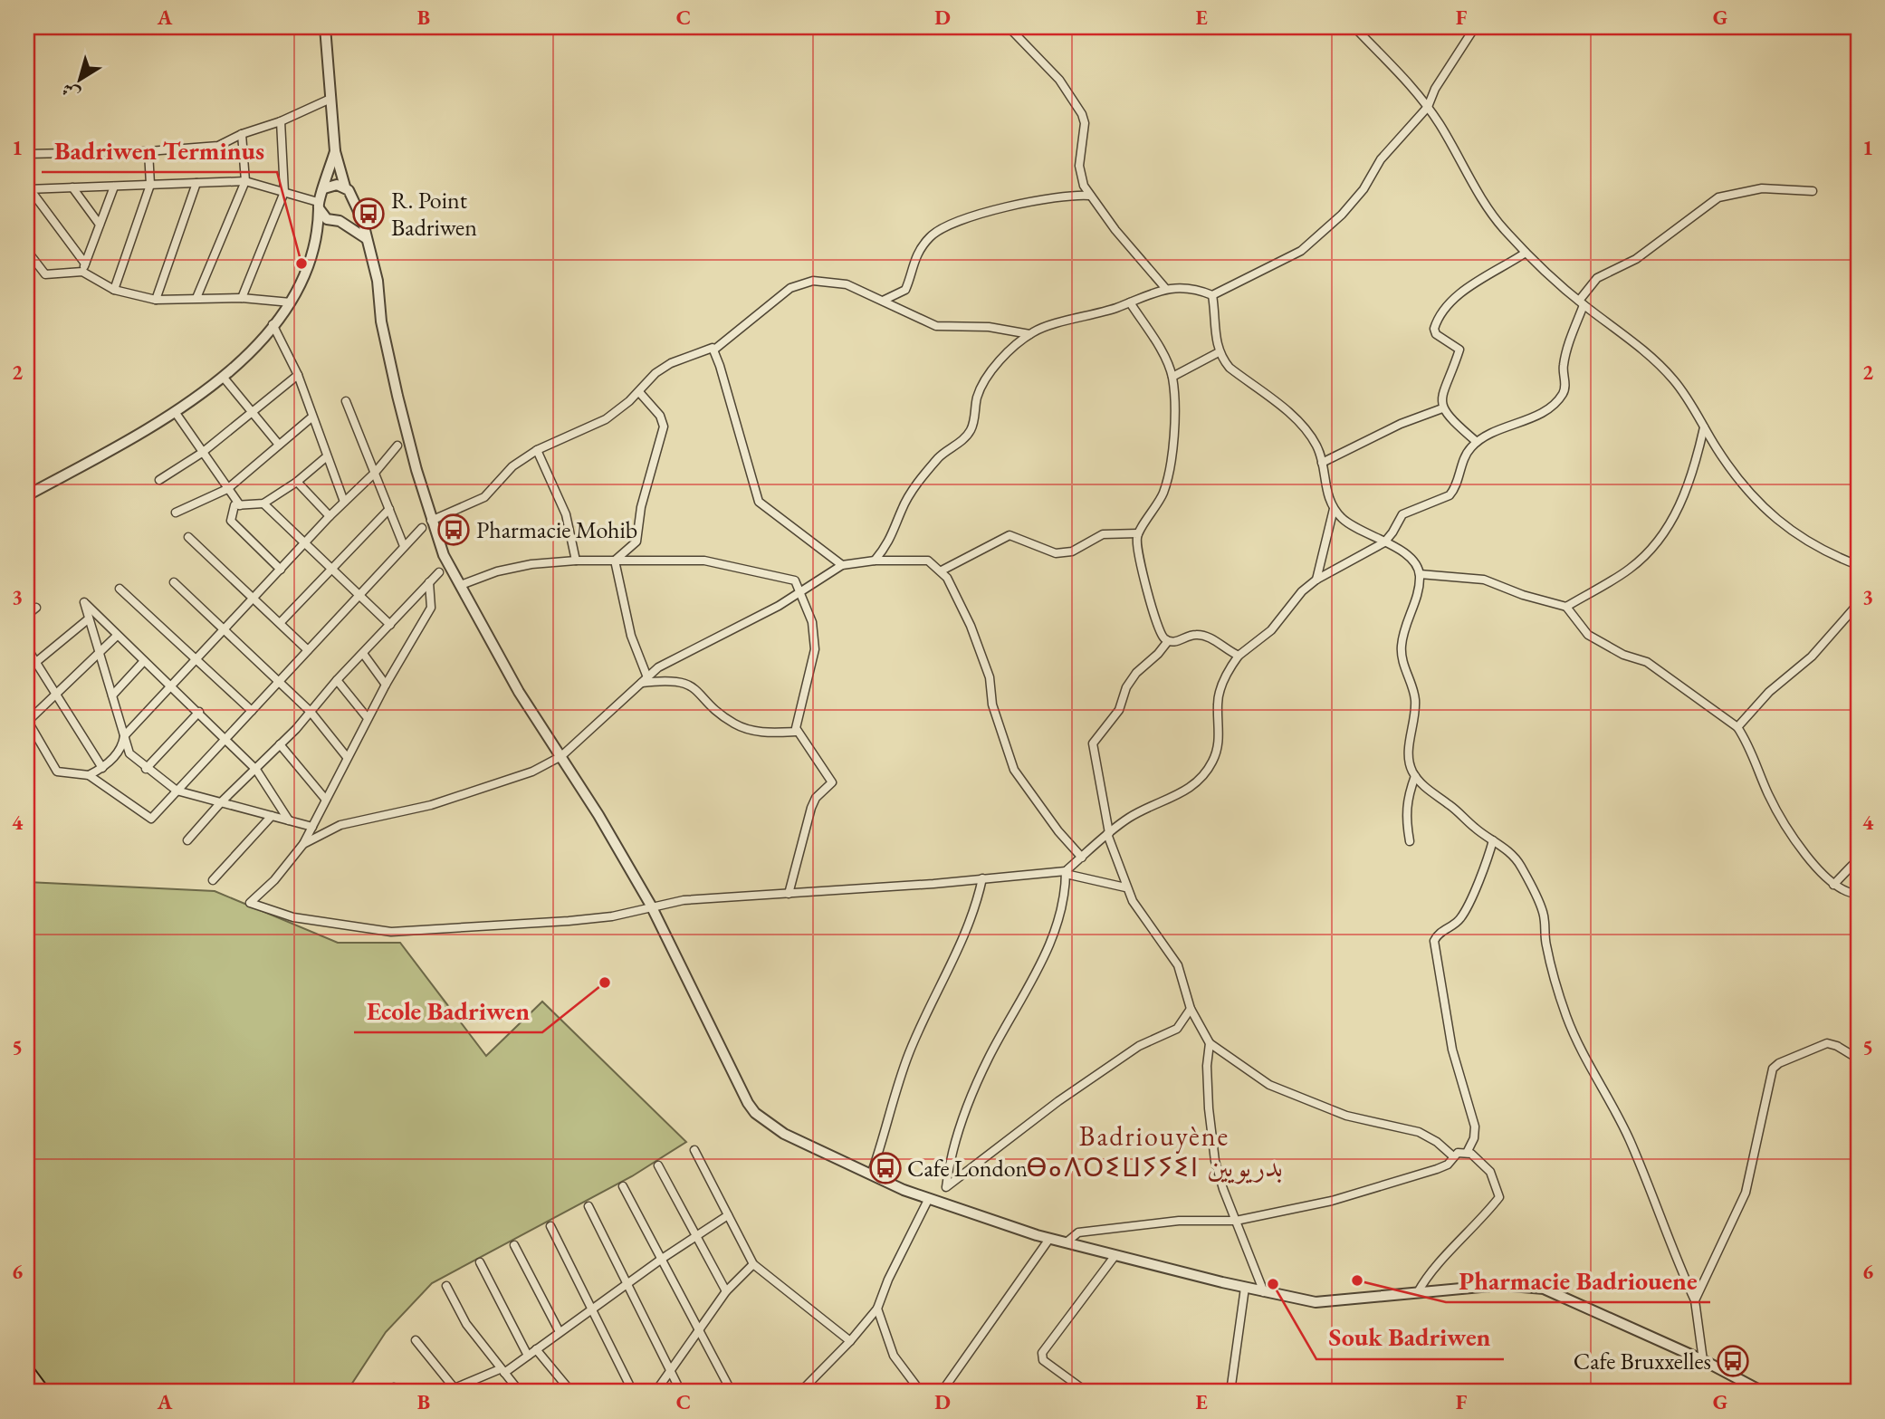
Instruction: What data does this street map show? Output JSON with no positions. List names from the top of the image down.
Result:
{
  "districts": ["Badriouyène ⴱⴰⴷⵔⵉⵡⵢⵢⵉⵏ بدريويين"],
  "places": {
    "bus stop": [
      "R. Point Badriwen",
      "Pharmacie Mohib",
      "Cafe London",
      "Cafe Bruxxelles"
    ],
    "other": [
      "Badriwen Terminus",
      "Ecole Badriwen",
      "Pharmacie Badriouene",
      "Souk Badriwen"
    ]
  },
  "north": "bottom left",
  "grid": {
    "columns": [
      "A",
      "B",
      "C",
      "D",
      "E",
      "F",
      "G"
    ],
    "rows": [
      "1",
      "2",
      "3",
      "4",
      "5",
      "6"
    ]
  }
}
